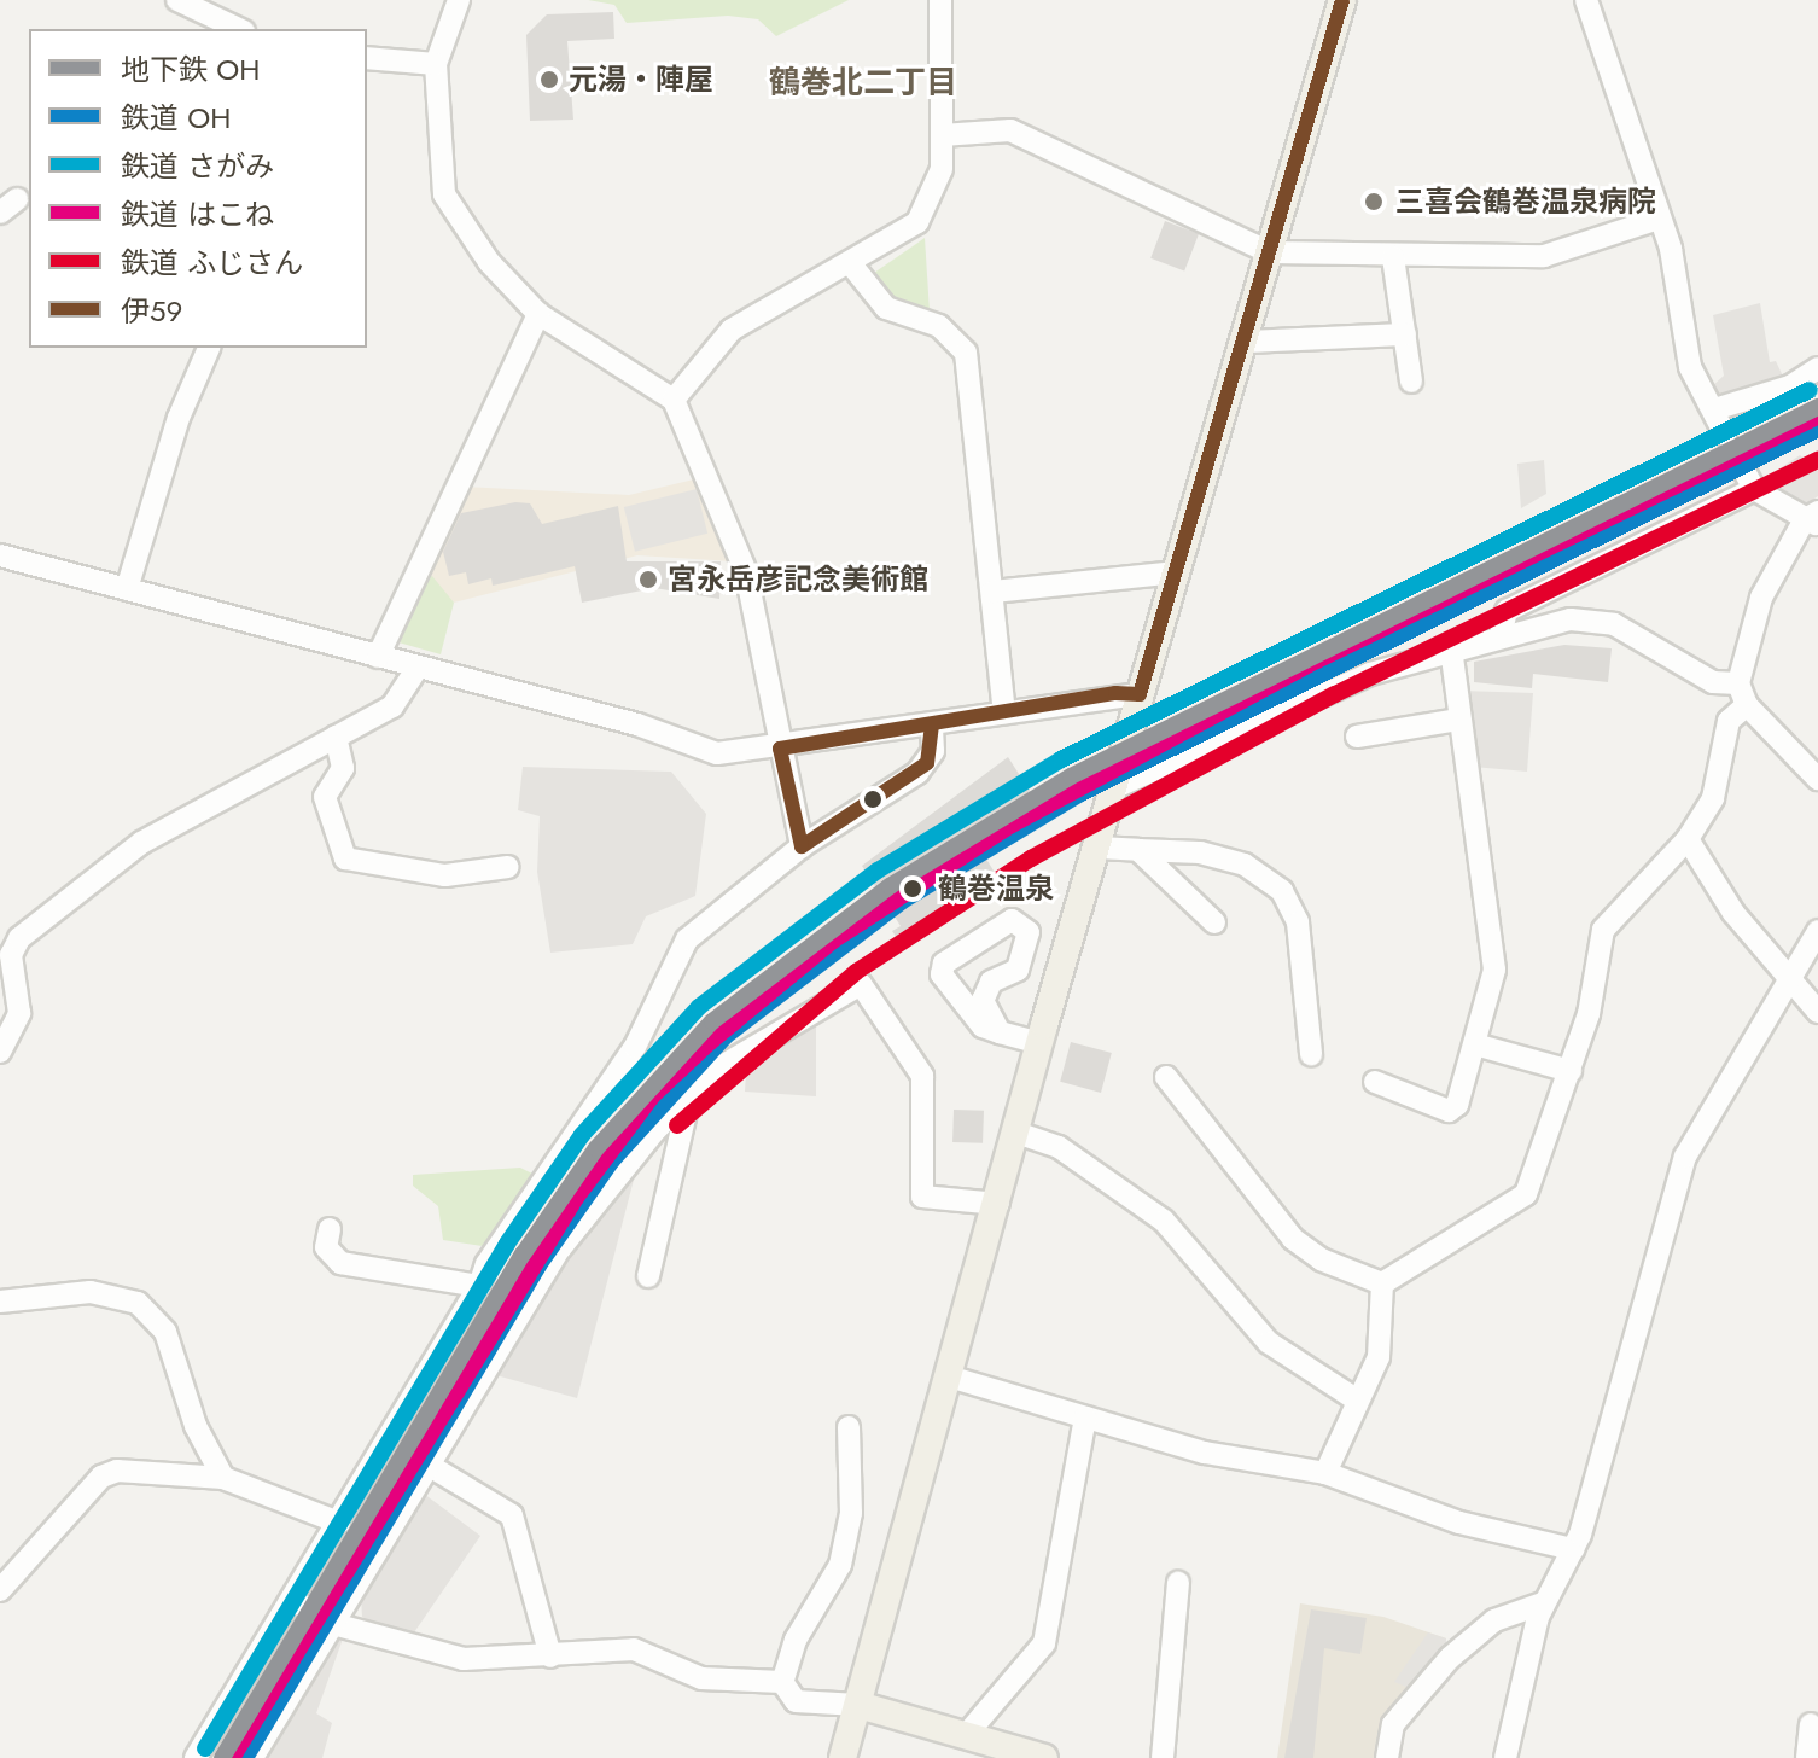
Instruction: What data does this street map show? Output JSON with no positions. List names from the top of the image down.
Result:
{
  "districts": ["鶴巻北二丁目"],
  "places": [
    "元湯・陣屋",
    "三喜会鶴巻温泉病院",
    "宮永岳彦記念美術館",
    "鶴巻温泉"
  ],
  "lines": [
    "transit line 伊59",
    "rail line さがみ",
    "metro line OH",
    "rail line はこね",
    "rail line OH",
    "rail line ふじさん"
  ],
  "legend": [
    "地下鉄 OH",
    "鉄道 OH",
    "鉄道 さがみ",
    "鉄道 はこね",
    "鉄道 ふじさん",
    "伊59"
  ]
}
